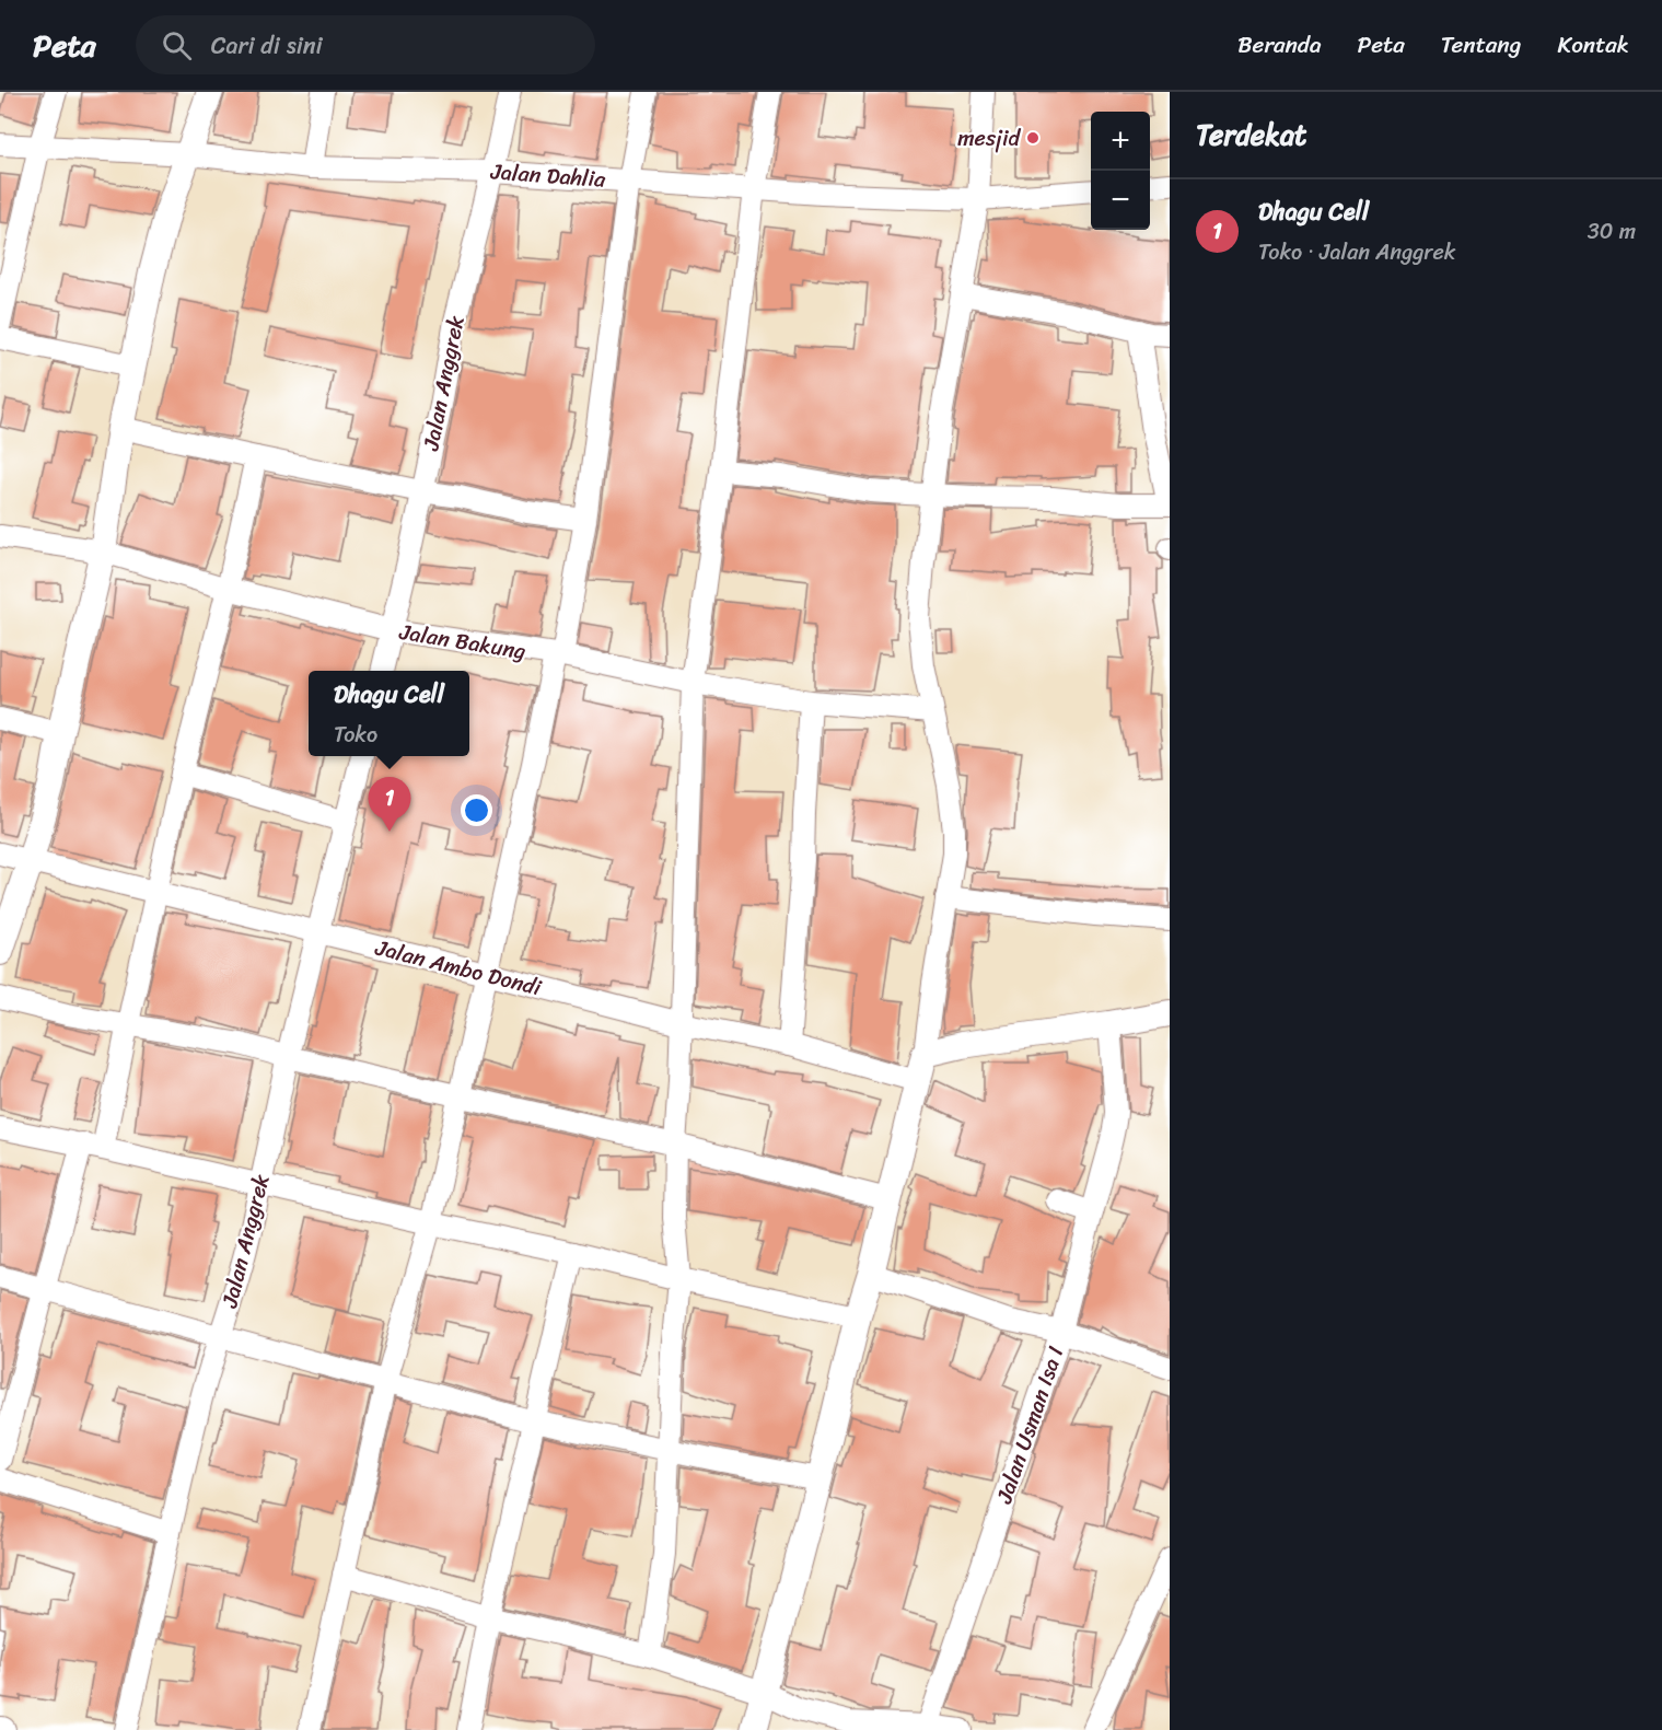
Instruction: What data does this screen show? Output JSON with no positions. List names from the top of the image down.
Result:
{
  "streets": {
    "street": [
      "Jalan Dahlia",
      "Jalan Anggrek",
      "Jalan Bakung",
      "Jalan Ambo Dondi",
      "Jalan Usman Isa I"
    ]
  },
  "crossings": [
    ["Jalan Dahlia", "Jalan Anggrek"],
    ["Jalan Anggrek", "Jalan Bakung"],
    ["Jalan Anggrek", "Jalan Ambo Dondi"]
  ],
  "places": ["mesjid"],
  "page": {
    "header": "Peta",
    "search": "Cari di sini",
    "nav": [
      "Beranda",
      "Peta",
      "Tentang",
      "Kontak"
    ],
    "heading": "Terdekat",
    "map_buttons": ["+", "−"],
    "list": [
      {
        "mark": "1",
        "name": "Dhagu Cell",
        "note": "Toko · Jalan Anggrek",
        "value": "30 m"
      }
    ],
    "popup": ["Dhagu Cell", "Toko"],
    "pins": "1"
  }
}
